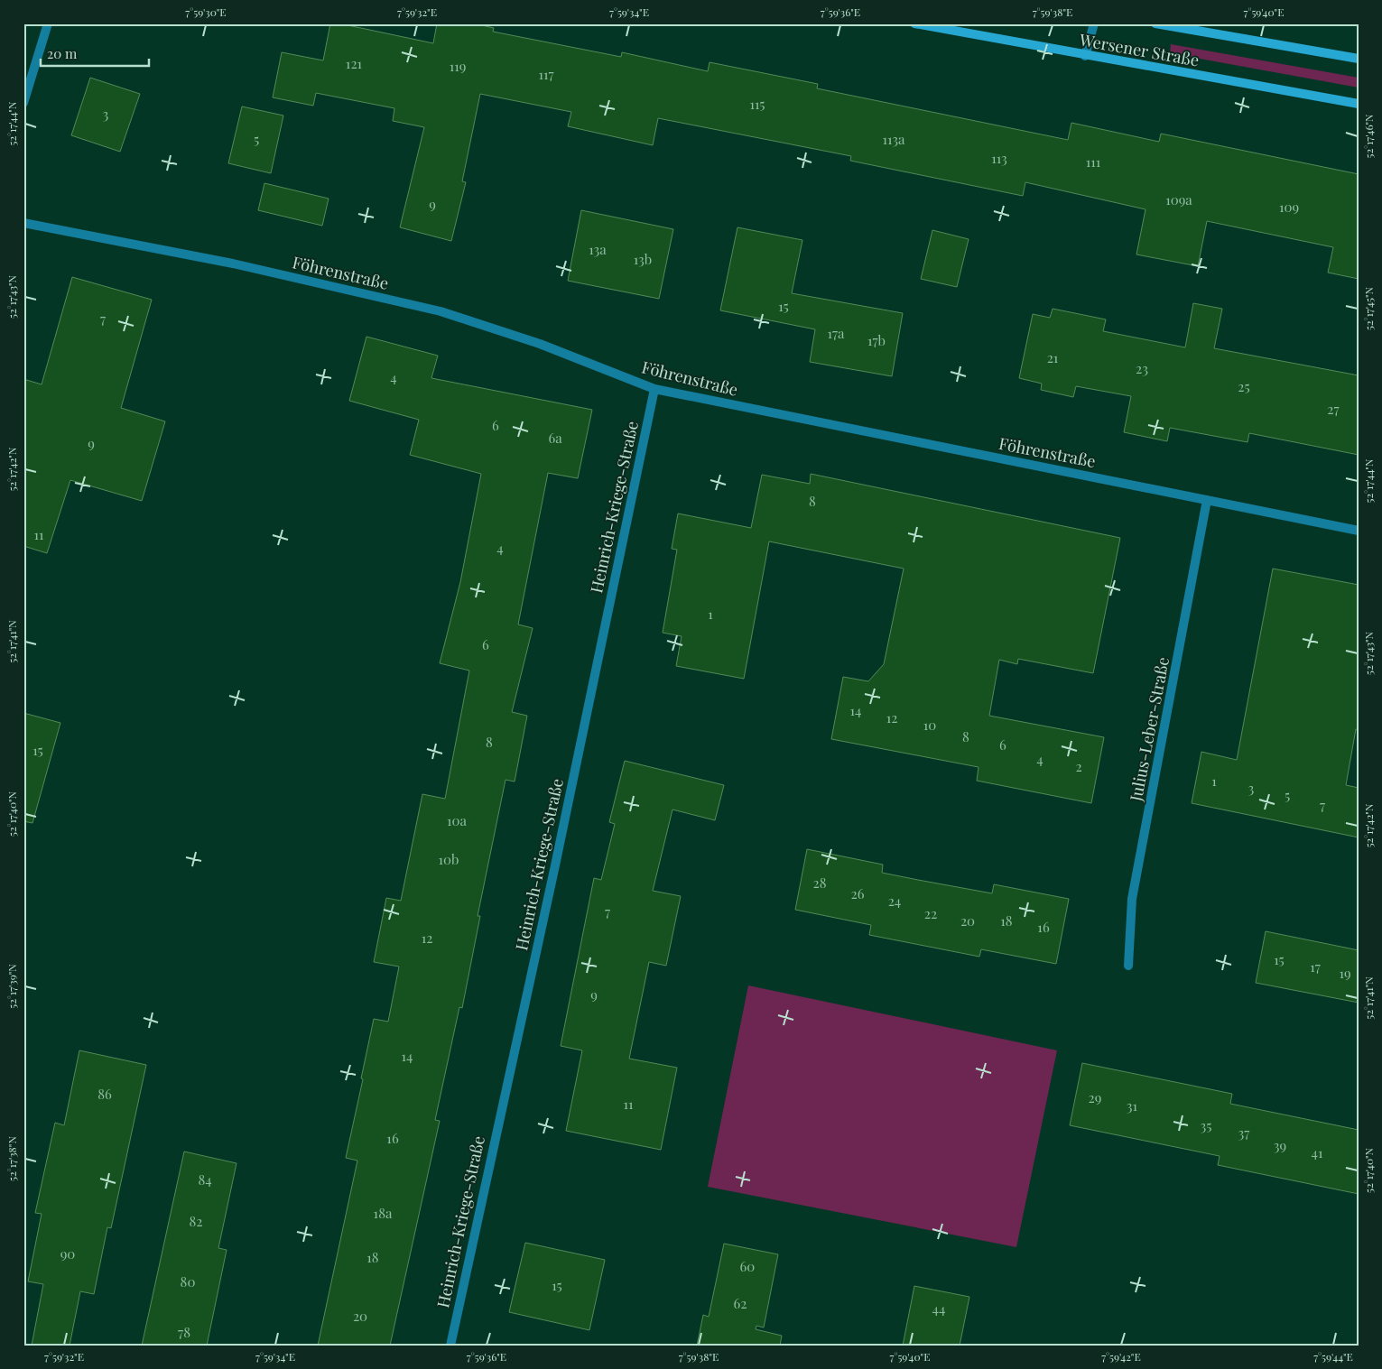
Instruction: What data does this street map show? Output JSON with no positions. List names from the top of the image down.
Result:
{
  "streets": {
    "main road": ["Wersener Straße"],
    "street": ["Föhrenstraße", "Heinrich-Kriege-Straße", "Julius-Leber-Straße"]
  },
  "crossings": [
    ["Föhrenstraße", "Heinrich-Kriege-Straße"],
    ["Föhrenstraße", "Julius-Leber-Straße"]
  ],
  "house_numbers": [
    "121",
    "119",
    "117",
    "115",
    "3",
    "5",
    "113a",
    "113",
    "111",
    "109a",
    "9",
    "109",
    "13a",
    "13b",
    "15",
    "7",
    "17a",
    "17b",
    "21",
    "23",
    "4",
    "25",
    "27",
    "6",
    "6a",
    "9",
    "8",
    "11",
    "4",
    "1",
    "6",
    "14",
    "12",
    "10",
    "8",
    "8",
    "6",
    "15",
    "4",
    "2",
    "1",
    "3",
    "5",
    "7",
    "10a",
    "10b",
    "28",
    "26",
    "24",
    "7",
    "22",
    "20",
    "18",
    "16",
    "12",
    "15",
    "17",
    "19",
    "9",
    "14",
    "86",
    "29",
    "11",
    "31",
    "35",
    "37",
    "16",
    "39",
    "41",
    "84",
    "18a",
    "82",
    "90",
    "18",
    "60",
    "80",
    "15",
    "62",
    "44",
    "20",
    "78"
  ],
  "scale_bar": "20 m",
  "coordinates": [
    "7°59'30\"E",
    "7°59'32\"E",
    "7°59'34\"E",
    "7°59'36\"E",
    "7°59'38\"E",
    "7°59'40\"E",
    "52°17'44\"N",
    "52°17'46\"N",
    "52°17'43\"N",
    "52°17'45\"N",
    "52°17'42\"N",
    "52°17'41\"N",
    "52°17'40\"N",
    "52°17'39\"N",
    "52°17'38\"N",
    "7°59'42\"E",
    "7°59'44\"E"
  ]
}
